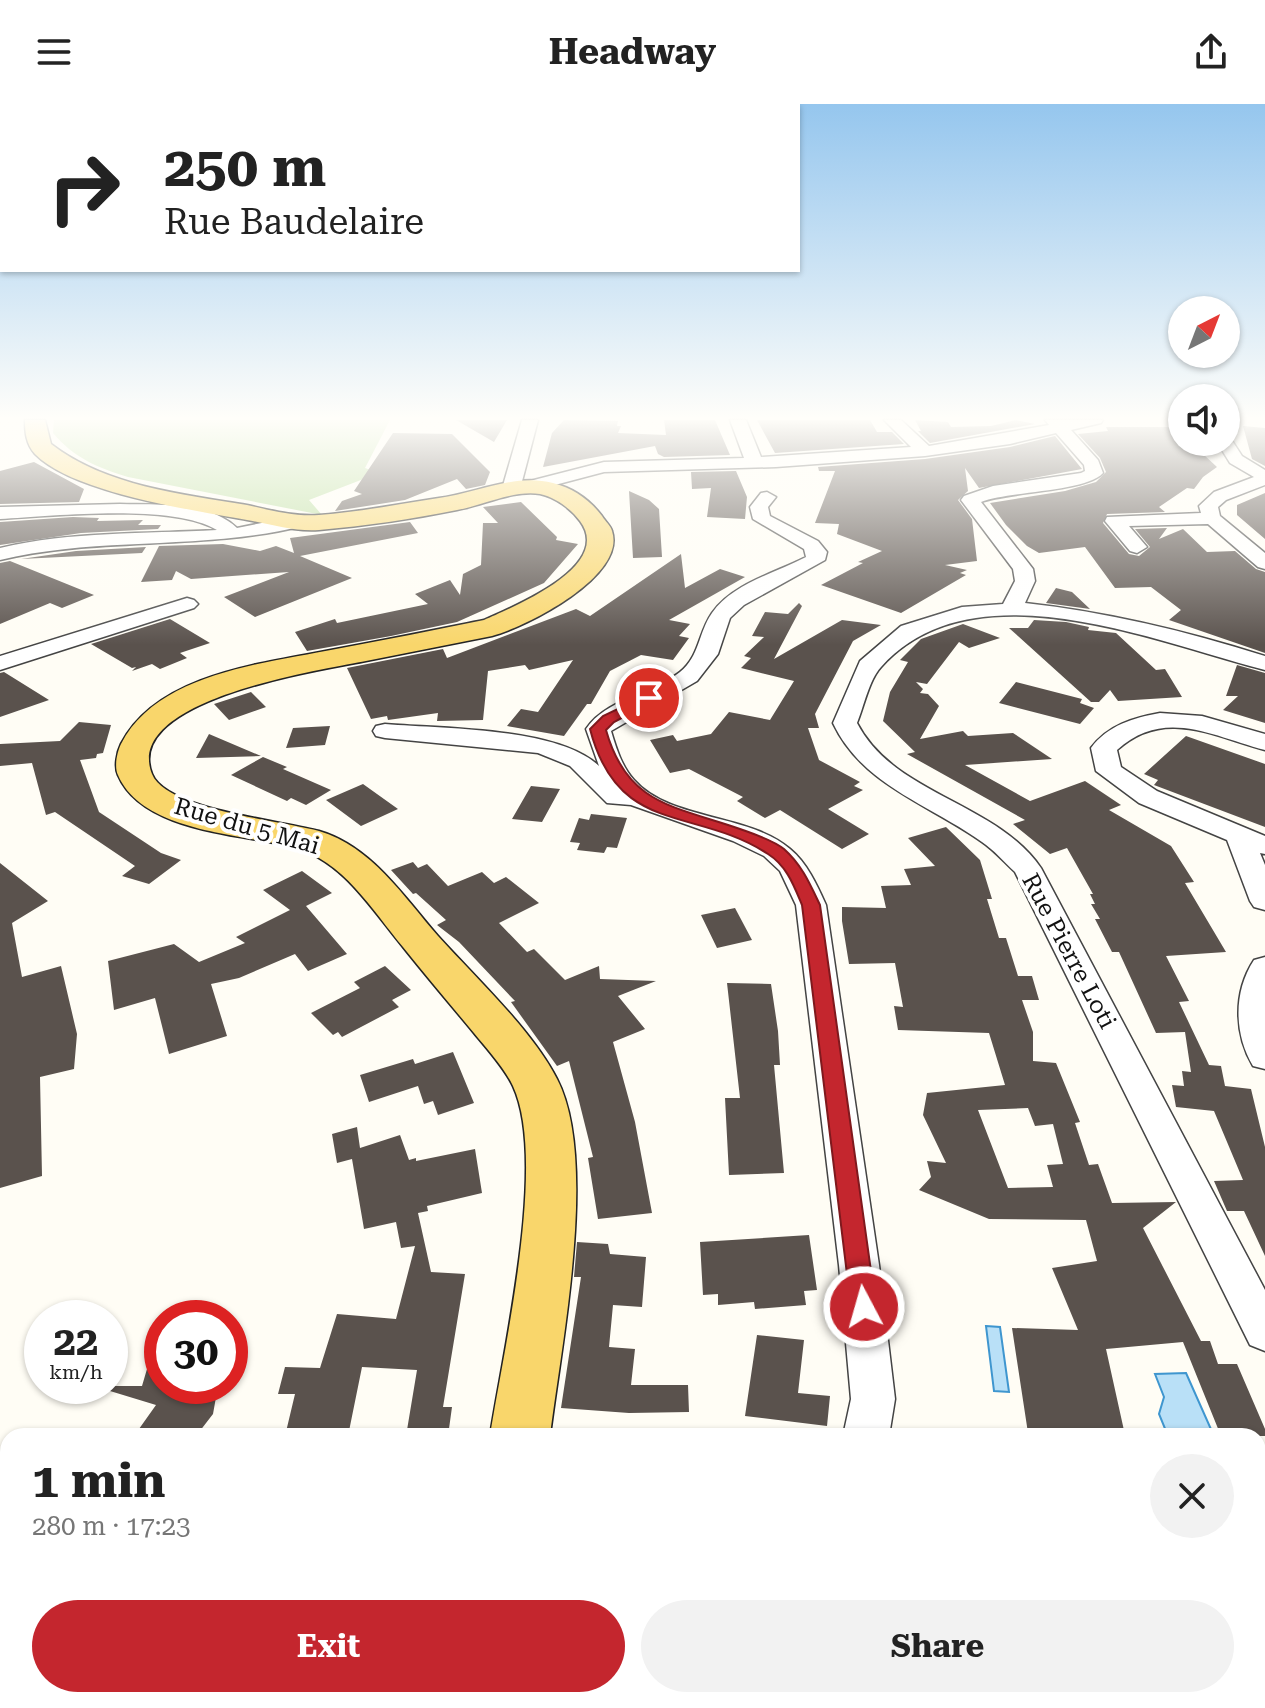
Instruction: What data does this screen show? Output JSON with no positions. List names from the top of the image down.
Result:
{
  "streets": {
    "main road": ["Rue du 5 Mai"],
    "street": ["Rue Pierre Loti"]
  },
  "north": "top right",
  "page": {
    "header": "Headway",
    "turn": ["250 m", "Rue Baudelaire"],
    "speed": "22 km/h",
    "limit": "30",
    "heading": ["1 min", "280 m · 17:23"],
    "buttons": ["Exit", "Share"]
  }
}
